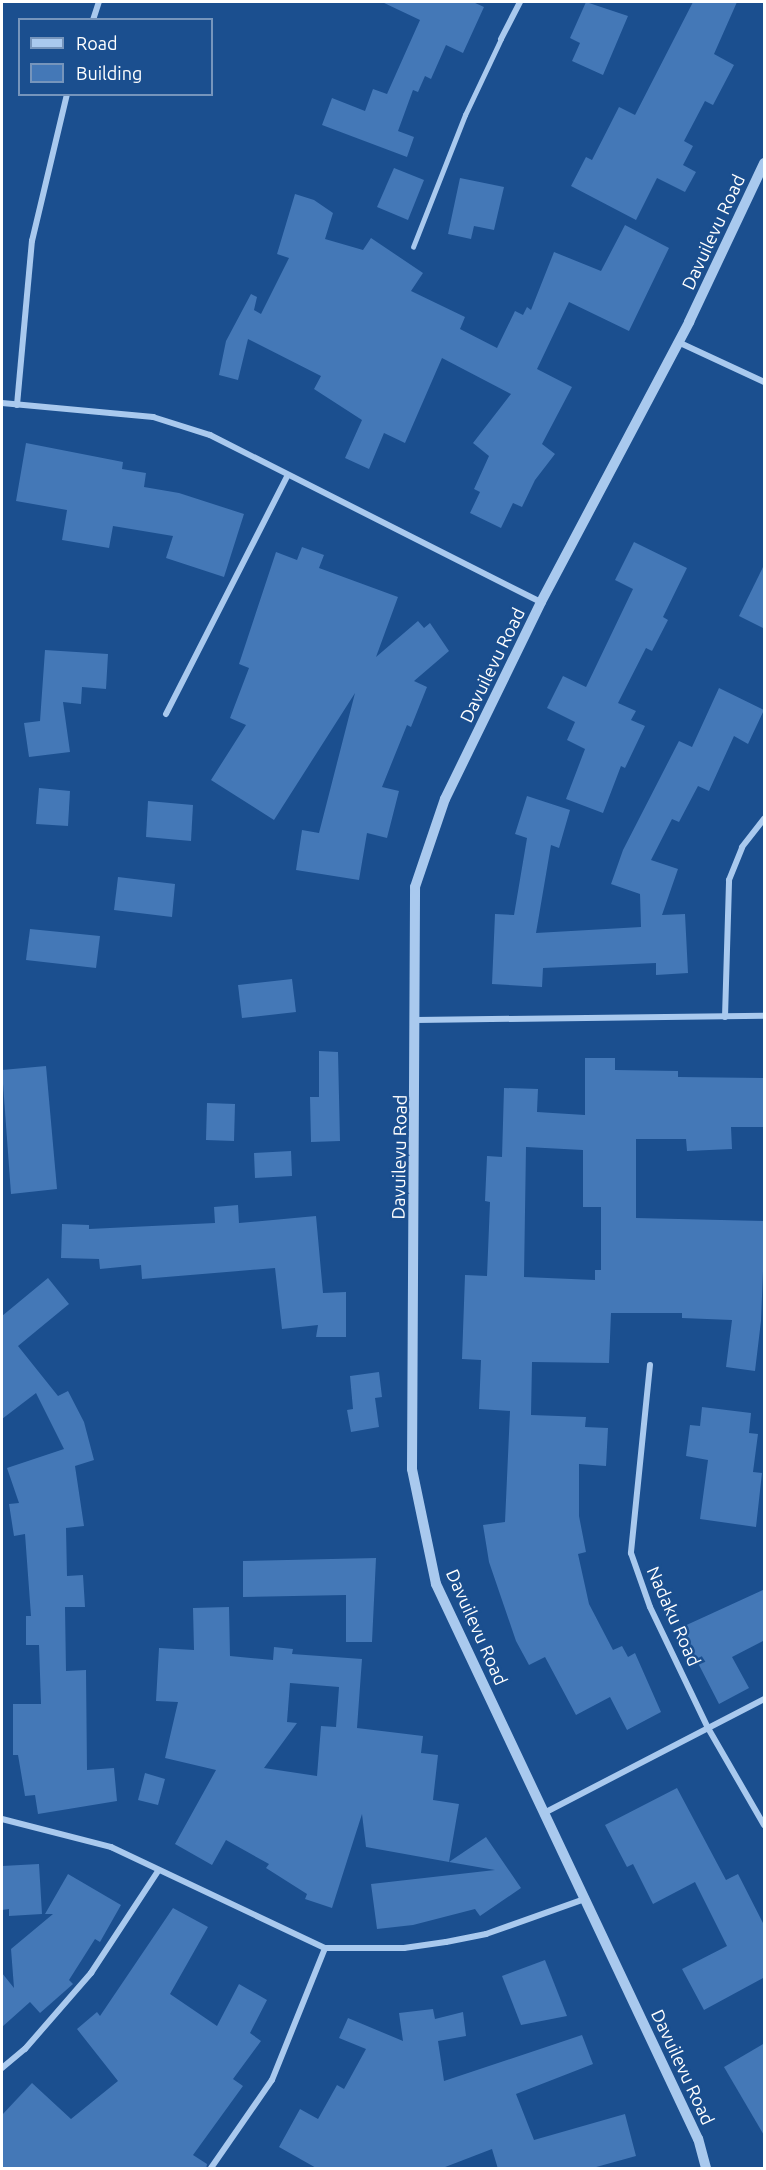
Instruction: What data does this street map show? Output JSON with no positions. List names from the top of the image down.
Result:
{
  "streets": {
    "street": ["Davuilevu Road", "Nadaku Road"]
  },
  "legend": ["Road", "Building"]
}
